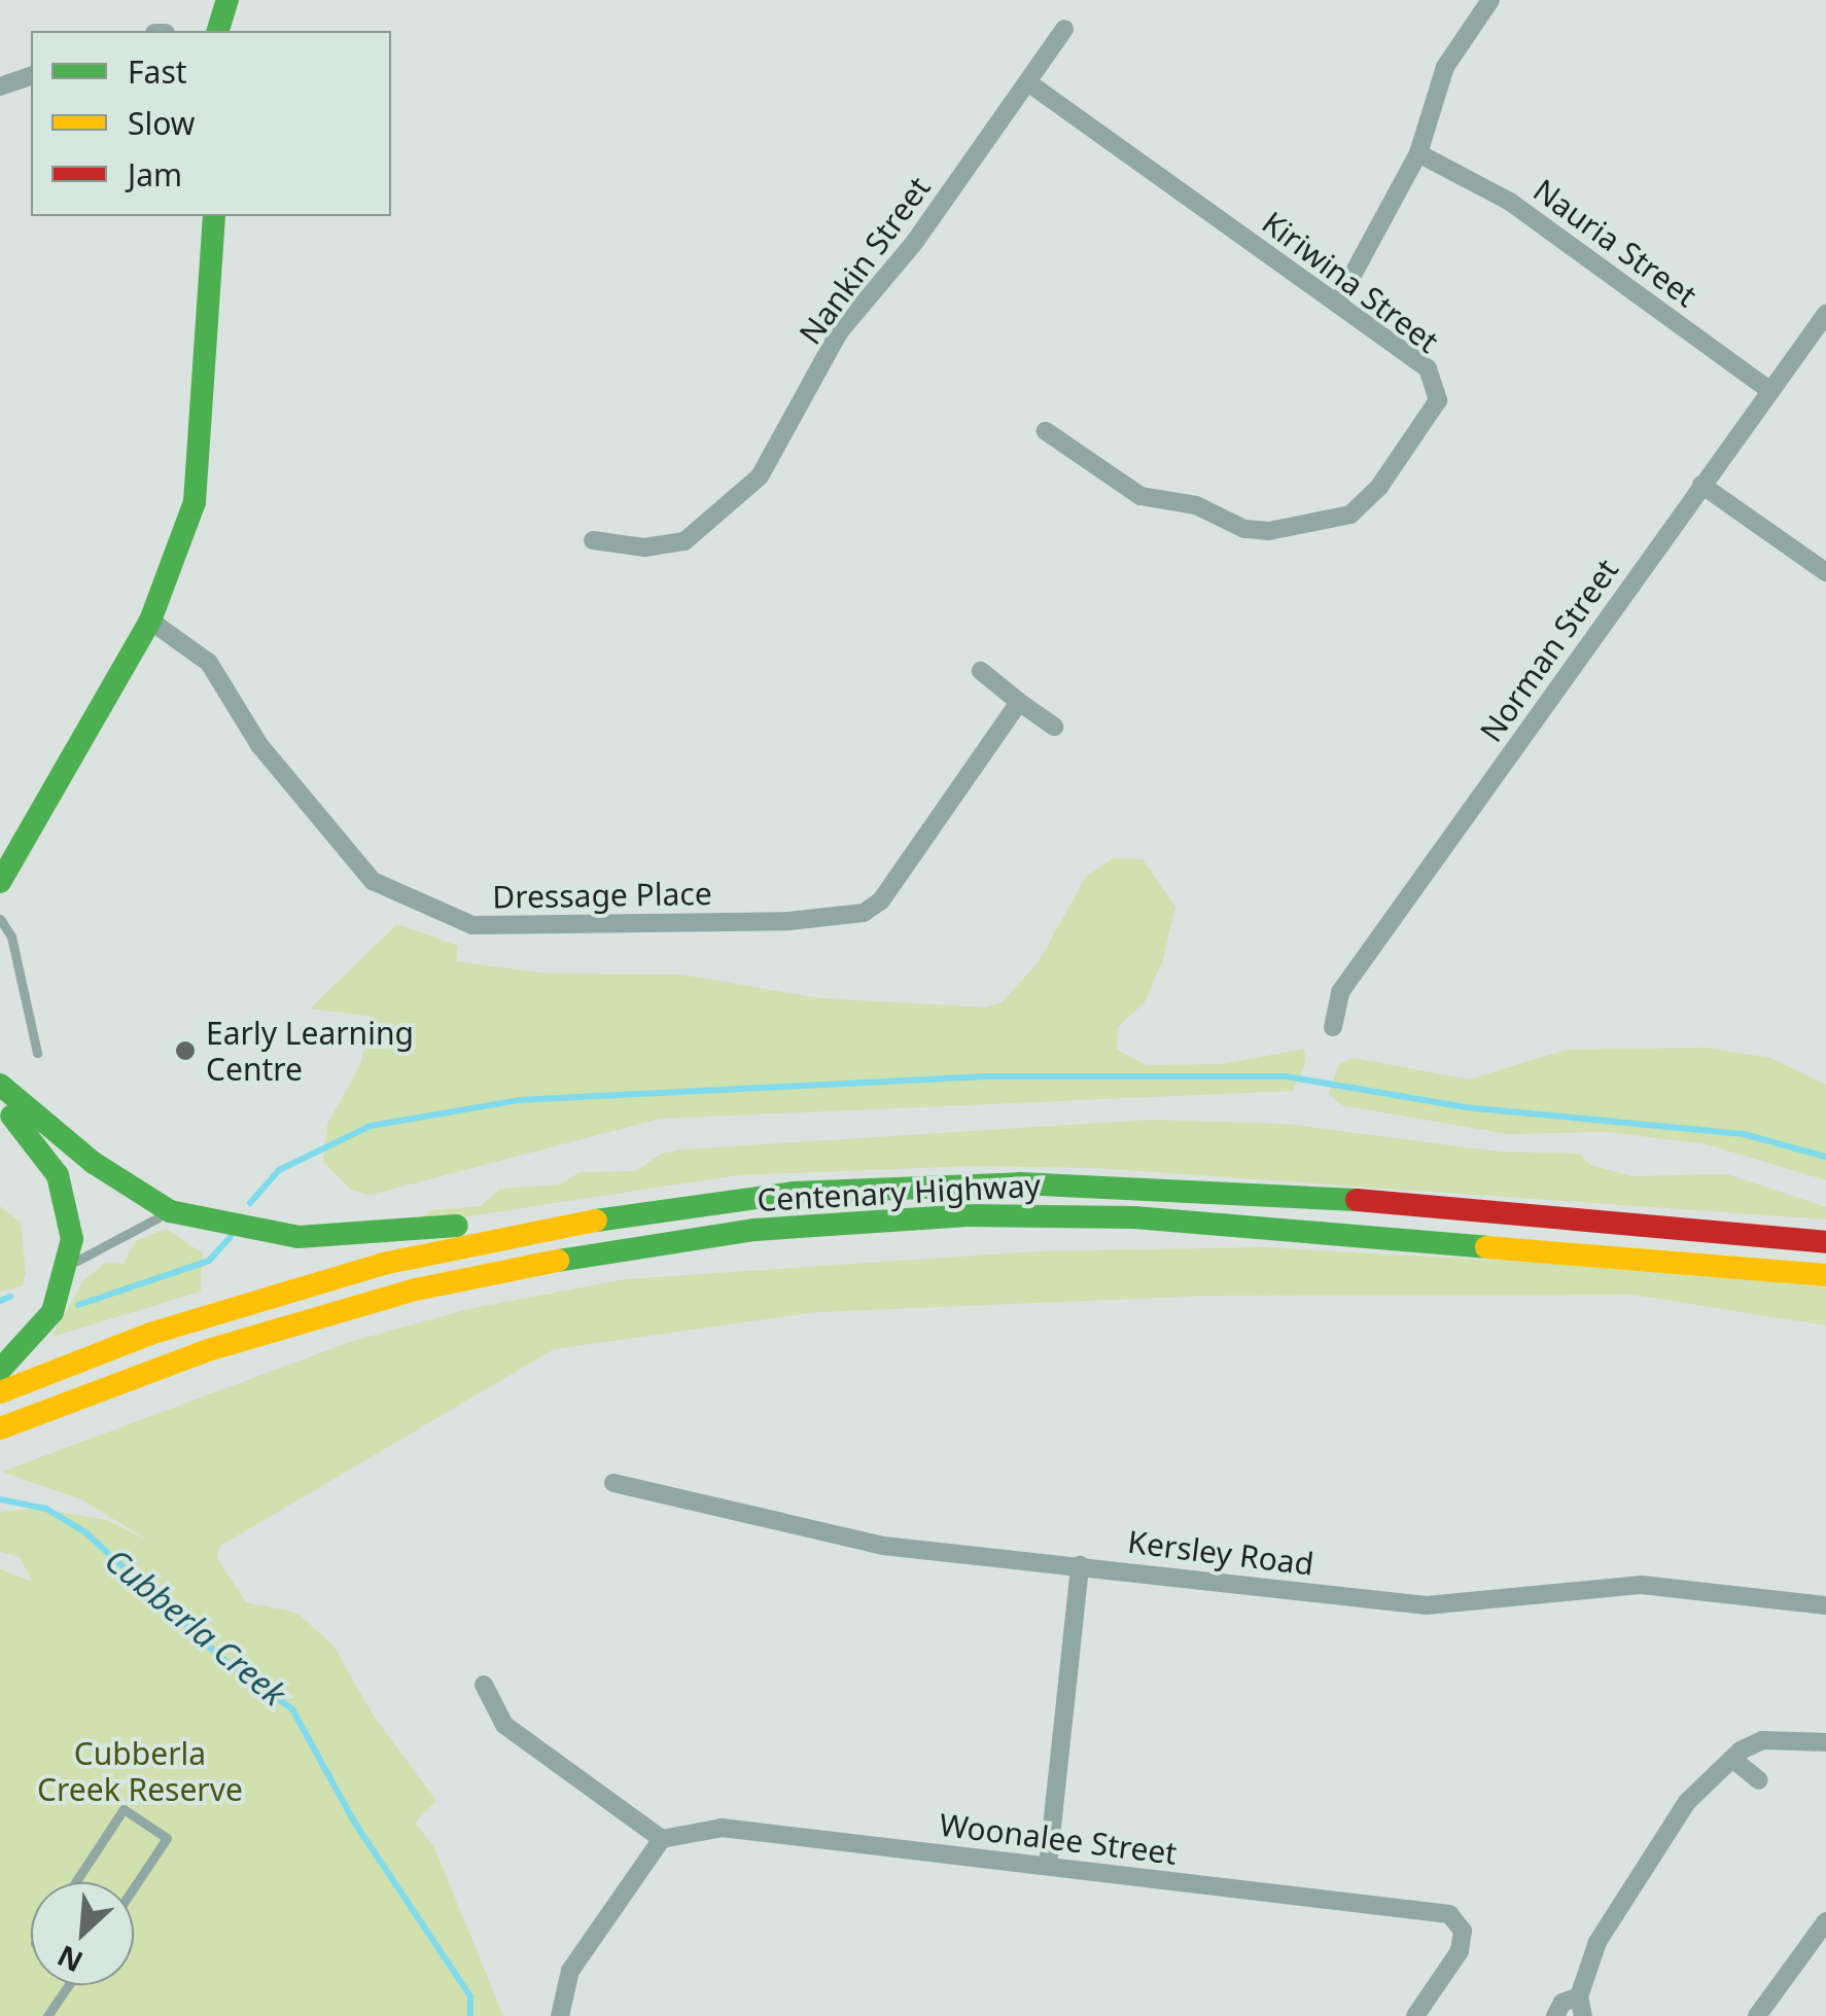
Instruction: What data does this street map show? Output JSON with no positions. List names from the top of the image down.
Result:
{
  "streets": {
    "main road": ["Centenary Highway"],
    "street": [
      "Nauria Street",
      "Nankin Street",
      "Kiriwina Street",
      "Norman Street",
      "Dressage Place",
      "Kersley Road",
      "Woonalee Street"
    ]
  },
  "crossings": [
    ["Nauria Street", "Norman Street"],
    ["Nankin Street", "Kiriwina Street"]
  ],
  "water": ["Cubberla Creek"],
  "parks": ["Cubberla Creek Reserve"],
  "places": ["Early Learning Centre"],
  "legend": ["Fast", "Slow", "Jam"],
  "north": "bottom left"
}
